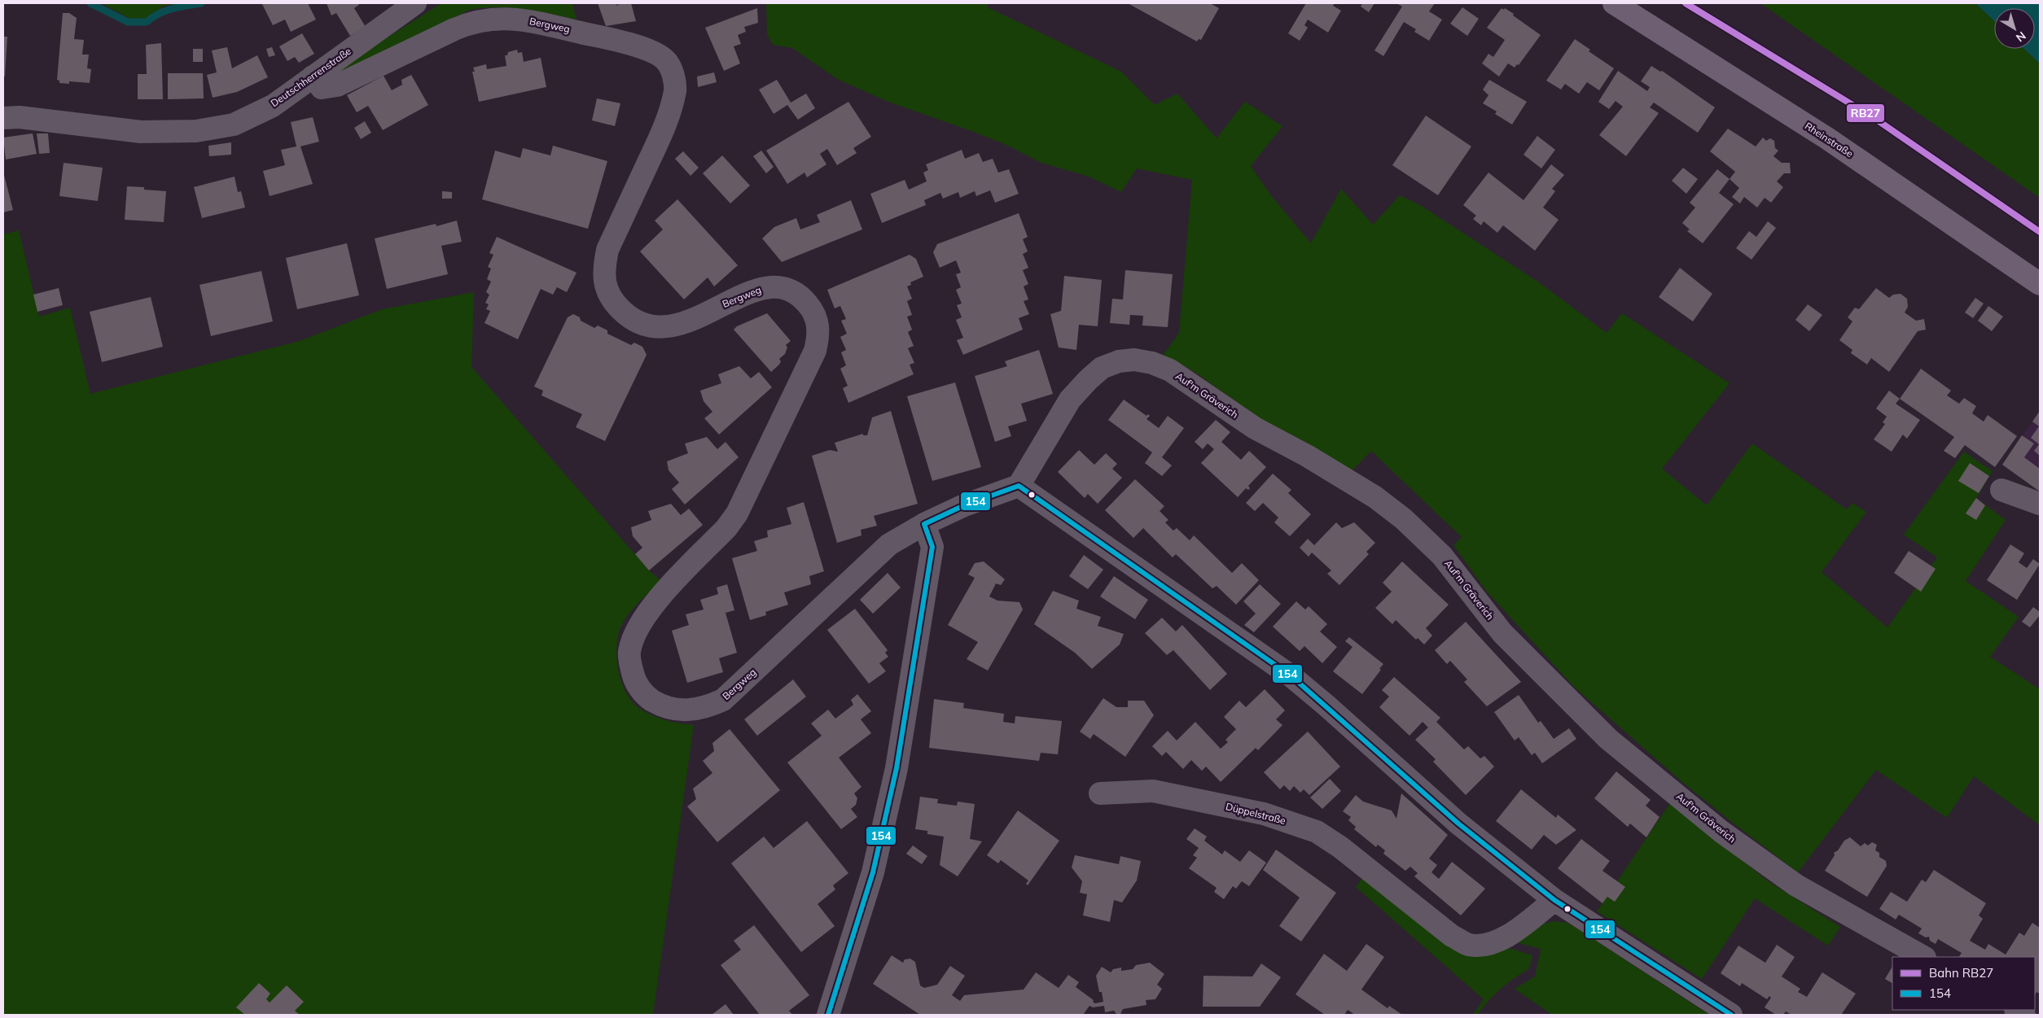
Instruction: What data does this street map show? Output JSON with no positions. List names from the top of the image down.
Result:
{
  "streets": {
    "main road": ["Rheinstraße"],
    "street": [
      "Bergweg",
      "Deutschherrenstraße",
      "Auf'm Gräverich",
      "Düppelstraße"
    ]
  },
  "crossings": [
    ["Bergweg", "Deutschherrenstraße"],
    ["Bergweg", "Auf'm Gräverich"]
  ],
  "lines": ["rail line RB27", "transit line 154"],
  "legend": ["Bahn RB27", "154"],
  "north": "bottom right"
}
